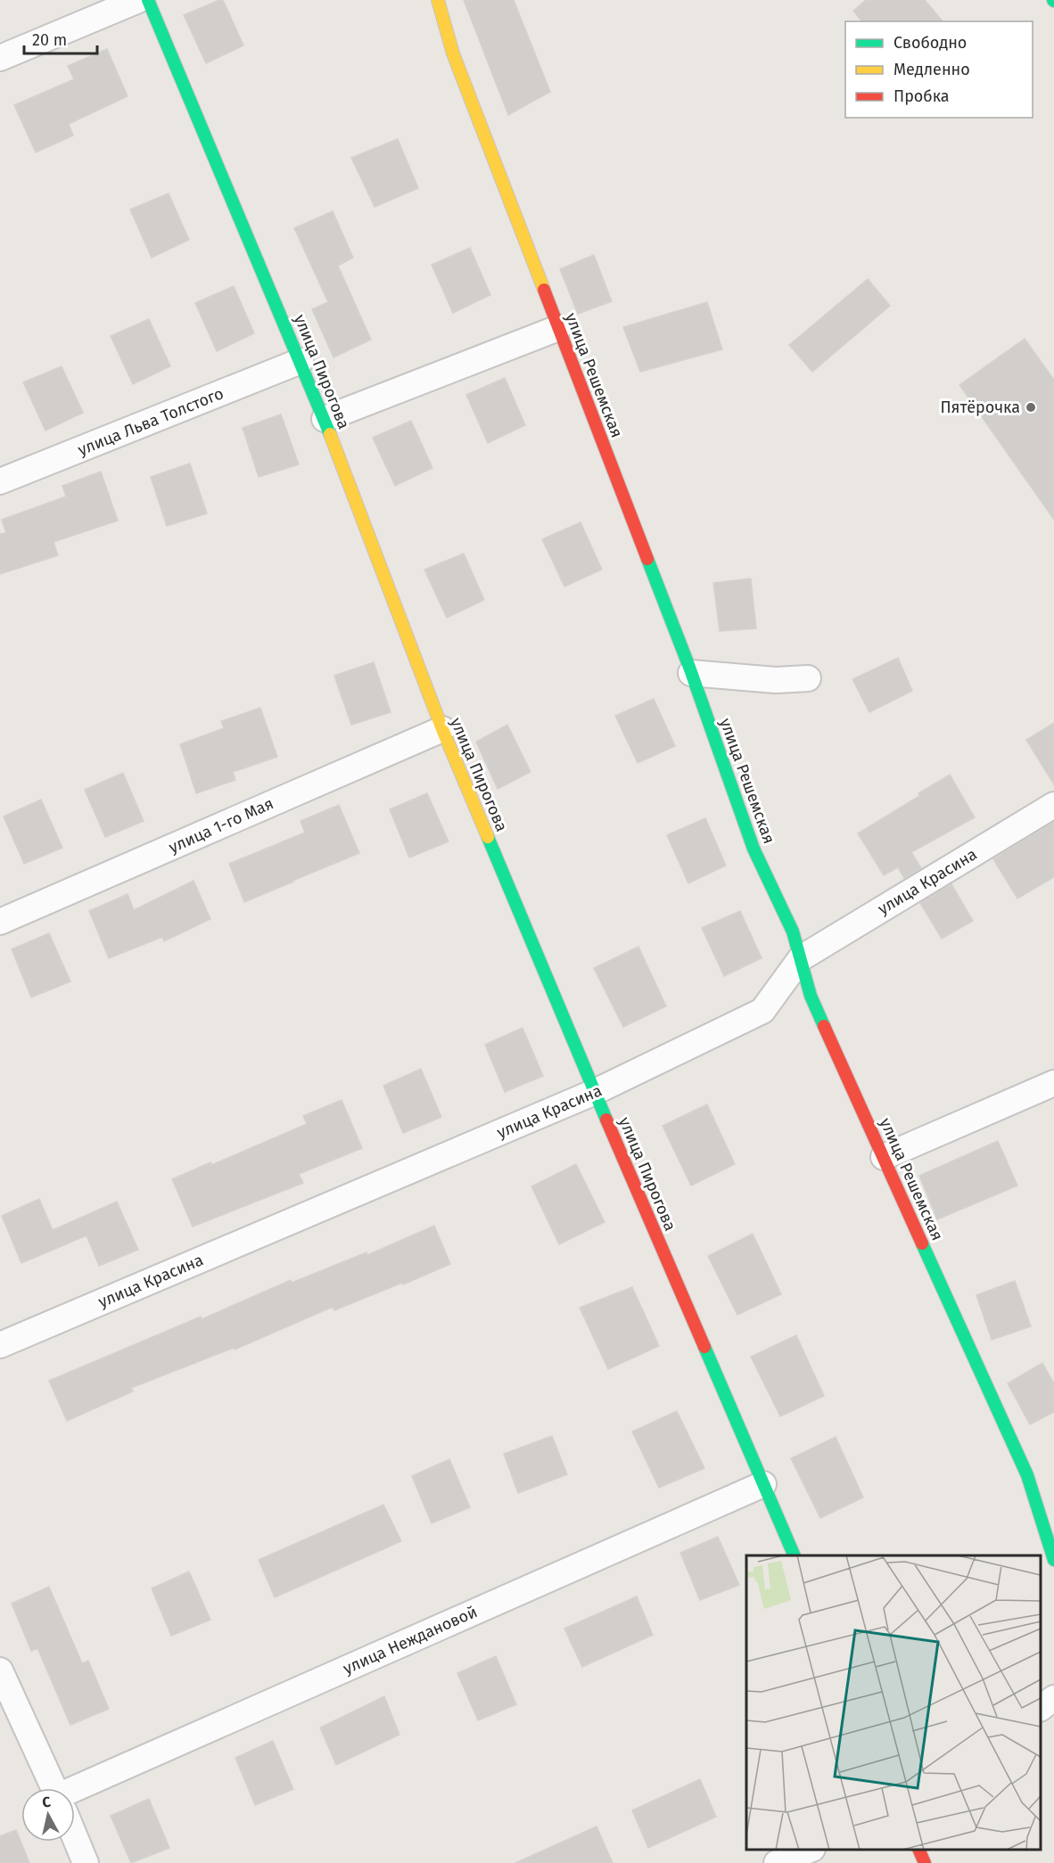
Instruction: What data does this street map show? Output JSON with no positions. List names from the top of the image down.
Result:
{
  "streets": {
    "street": [
      "улица Пирогова",
      "улица Решемская",
      "улица Льва Толстого",
      "улица 1-го Мая",
      "улица Красина",
      "улица Неждановой"
    ]
  },
  "crossings": [
    ["улица Пирогова", "улица Льва Толстого"],
    ["улица Пирогова", "улица 1-го Мая"],
    ["улица Пирогова", "улица Красина"],
    ["улица Пирогова", "улица Неждановой"],
    ["улица Решемская", "улица Красина"]
  ],
  "places": ["Пятёрочка"],
  "legend": ["Свободно", "Медленно", "Пробка"],
  "scale_bar": "20 m",
  "north": "top"
}
